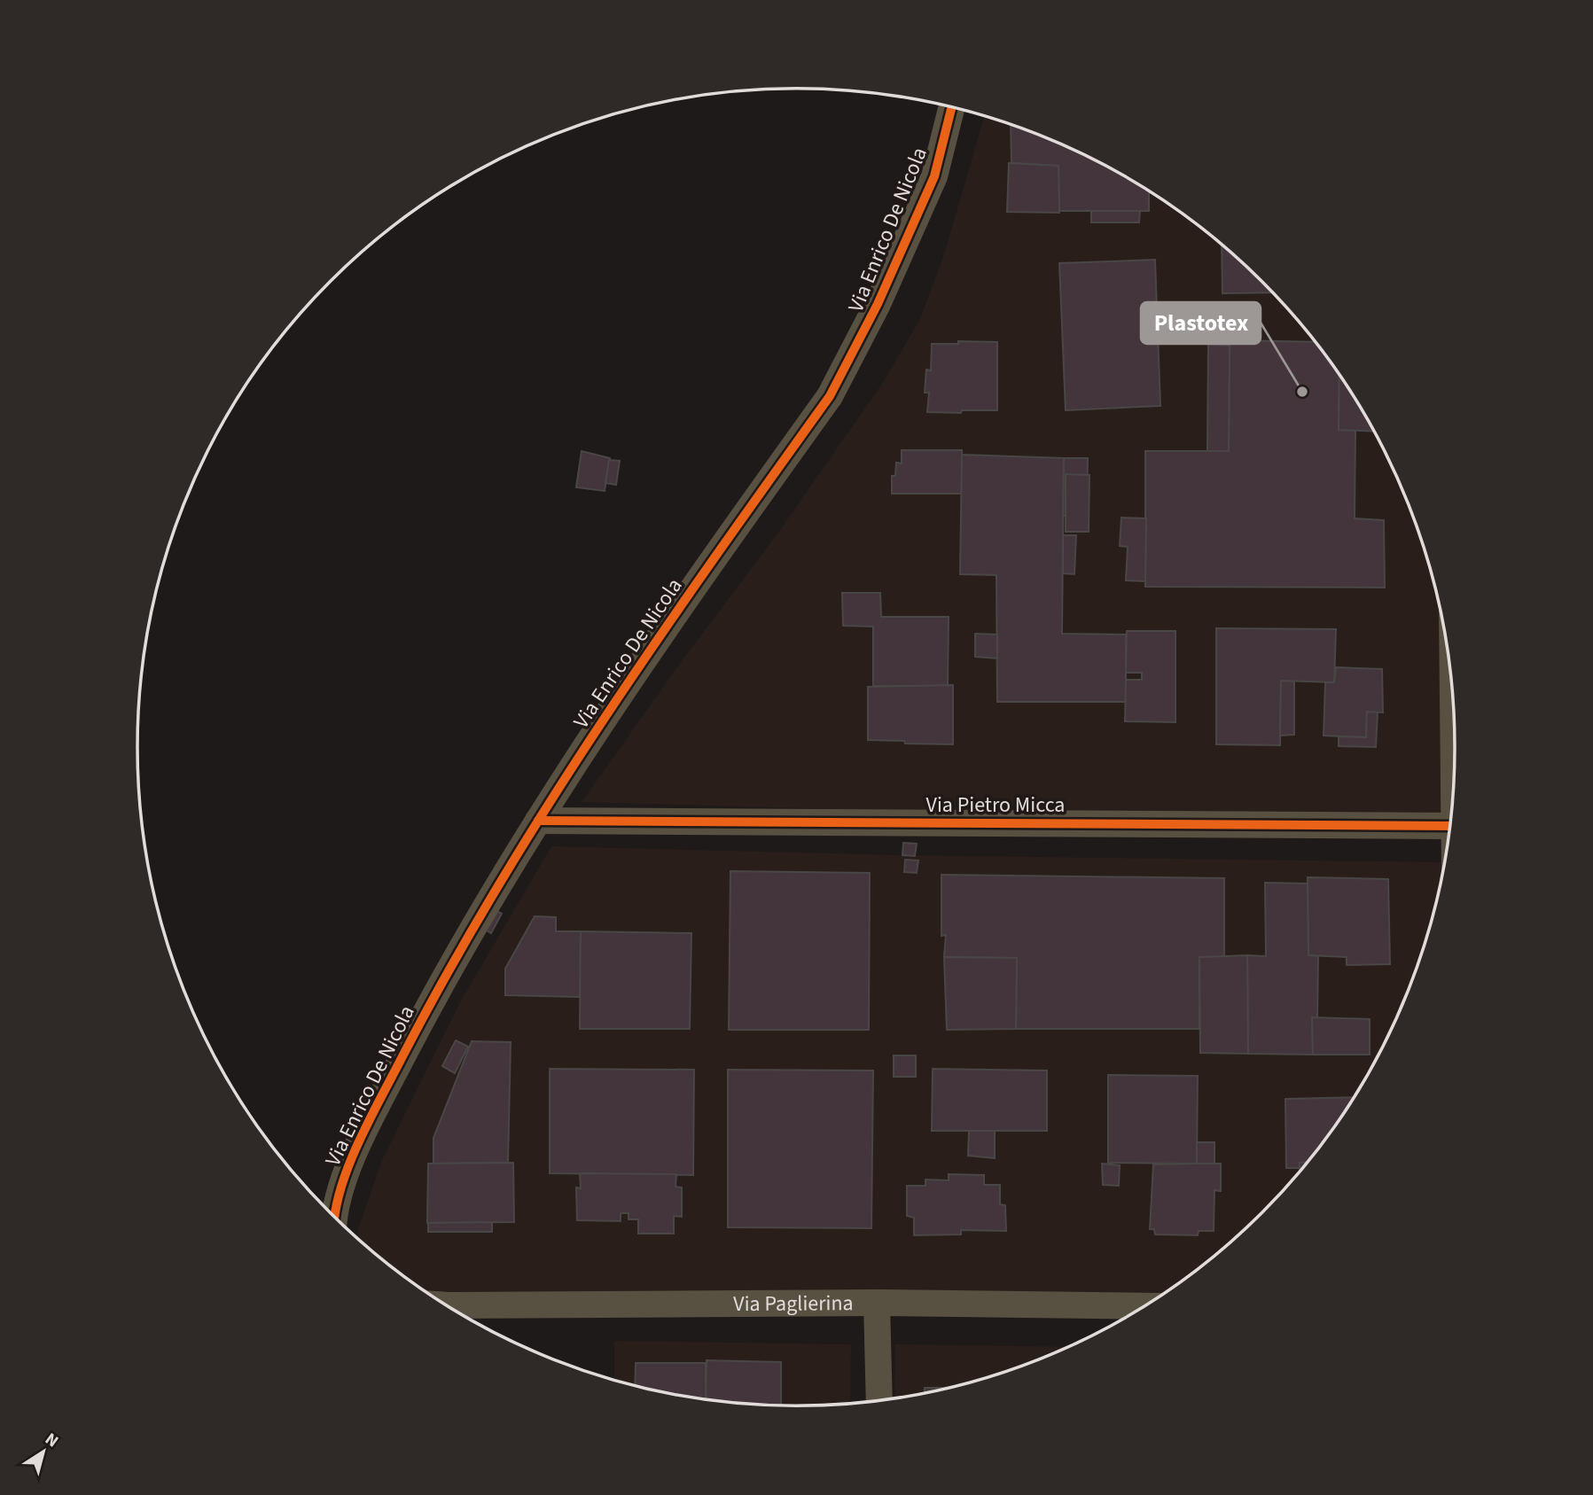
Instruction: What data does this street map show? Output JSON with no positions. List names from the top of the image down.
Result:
{
  "streets": {
    "street": ["Via Enrico De Nicola", "Via Pietro Micca", "Via Paglierina"]
  },
  "crossings": [
    ["Via Enrico De Nicola", "Via Pietro Micca"]
  ],
  "places": ["Plastotex"],
  "north": "top right"
}
